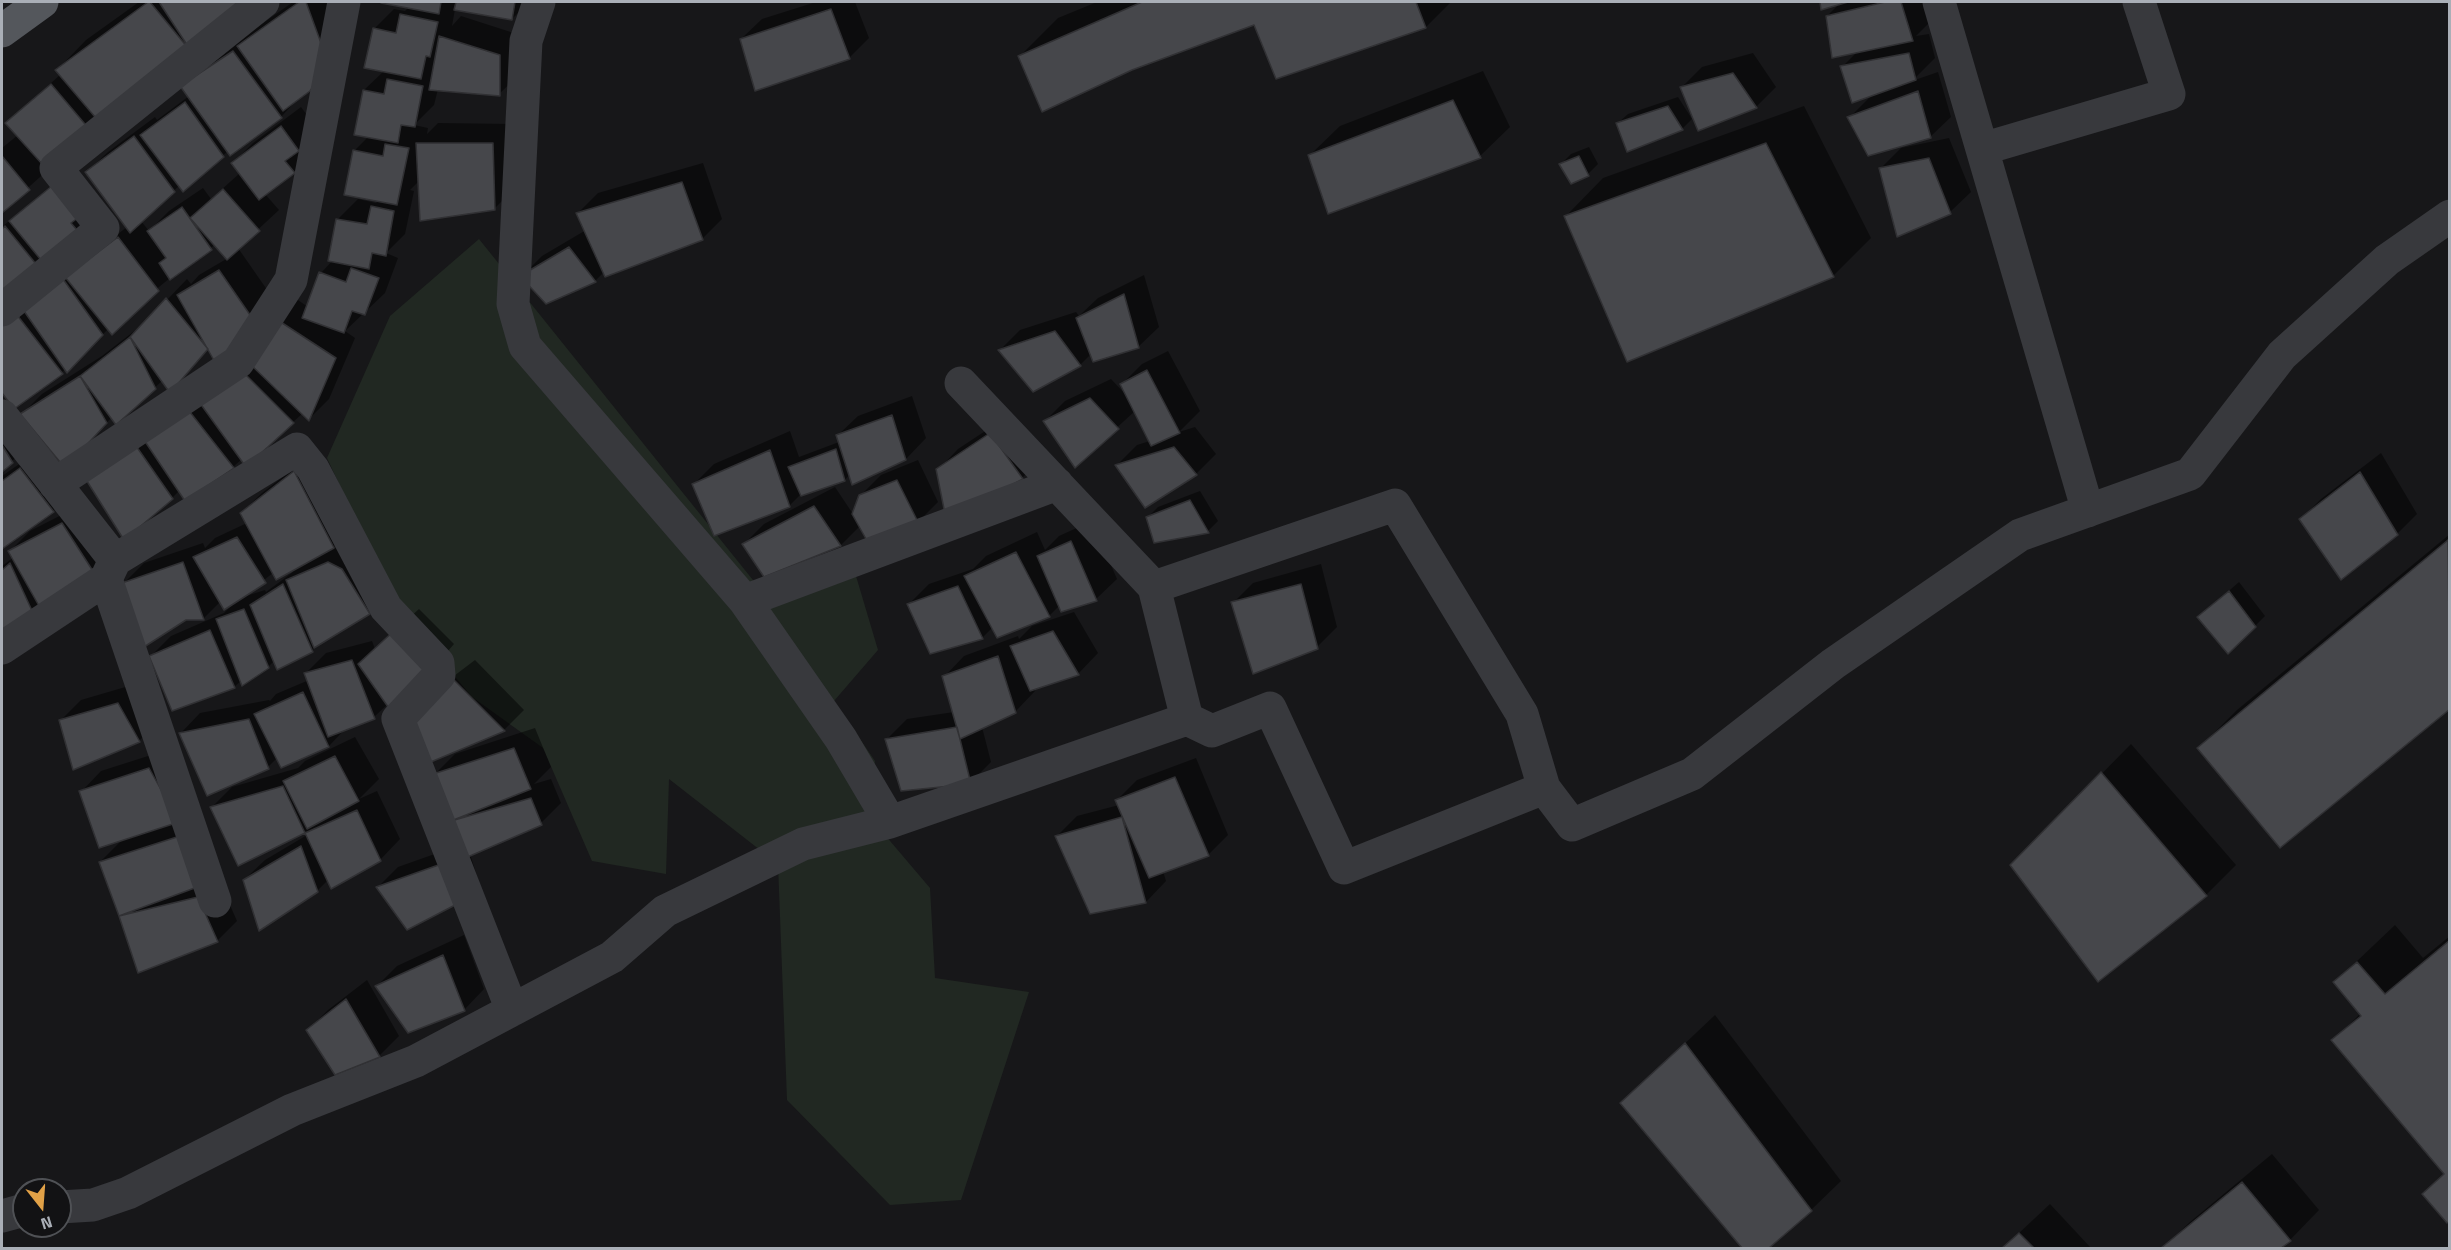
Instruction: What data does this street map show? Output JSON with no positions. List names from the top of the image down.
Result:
{
  "north": "bottom"
}
